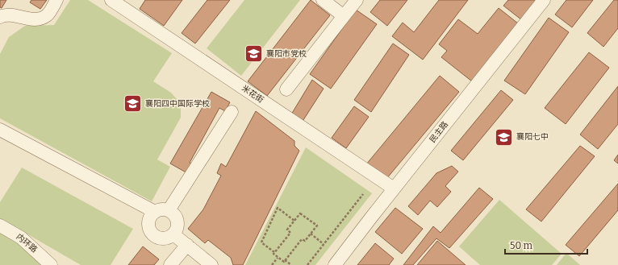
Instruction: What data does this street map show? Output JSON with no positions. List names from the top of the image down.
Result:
{
  "streets": {
    "street": ["米花街", "民主路", "内环路"]
  },
  "crossings": [
    ["米花街", "民主路"]
  ],
  "places": {
    "school or university": ["襄阳市党校", "襄阳四中国际学校", "襄阳七中"]
  },
  "scale_bar": "50 m"
}
